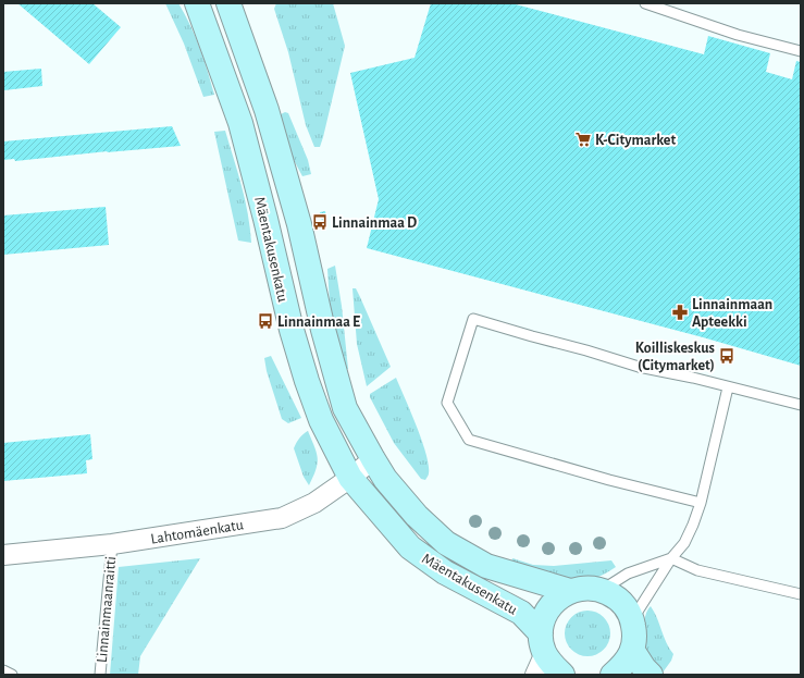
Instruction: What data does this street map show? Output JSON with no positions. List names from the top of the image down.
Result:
{
  "streets": {
    "main road": ["Mäentakusenkatu"],
    "street": ["Lahtomäenkatu"],
    "lane": ["Linnainmaanraitti"]
  },
  "crossings": [
    ["Mäentakusenkatu", "Lahtomäenkatu"],
    ["Lahtomäenkatu", "Linnainmaanraitti"]
  ],
  "places": {
    "supermarket": ["K-Citymarket"],
    "bus stop": ["Linnainmaa D", "Linnainmaa E", "Koilliskeskus (Citymarket)"],
    "pharmacy": ["Linnainmaan Apteekki"]
  }
}
